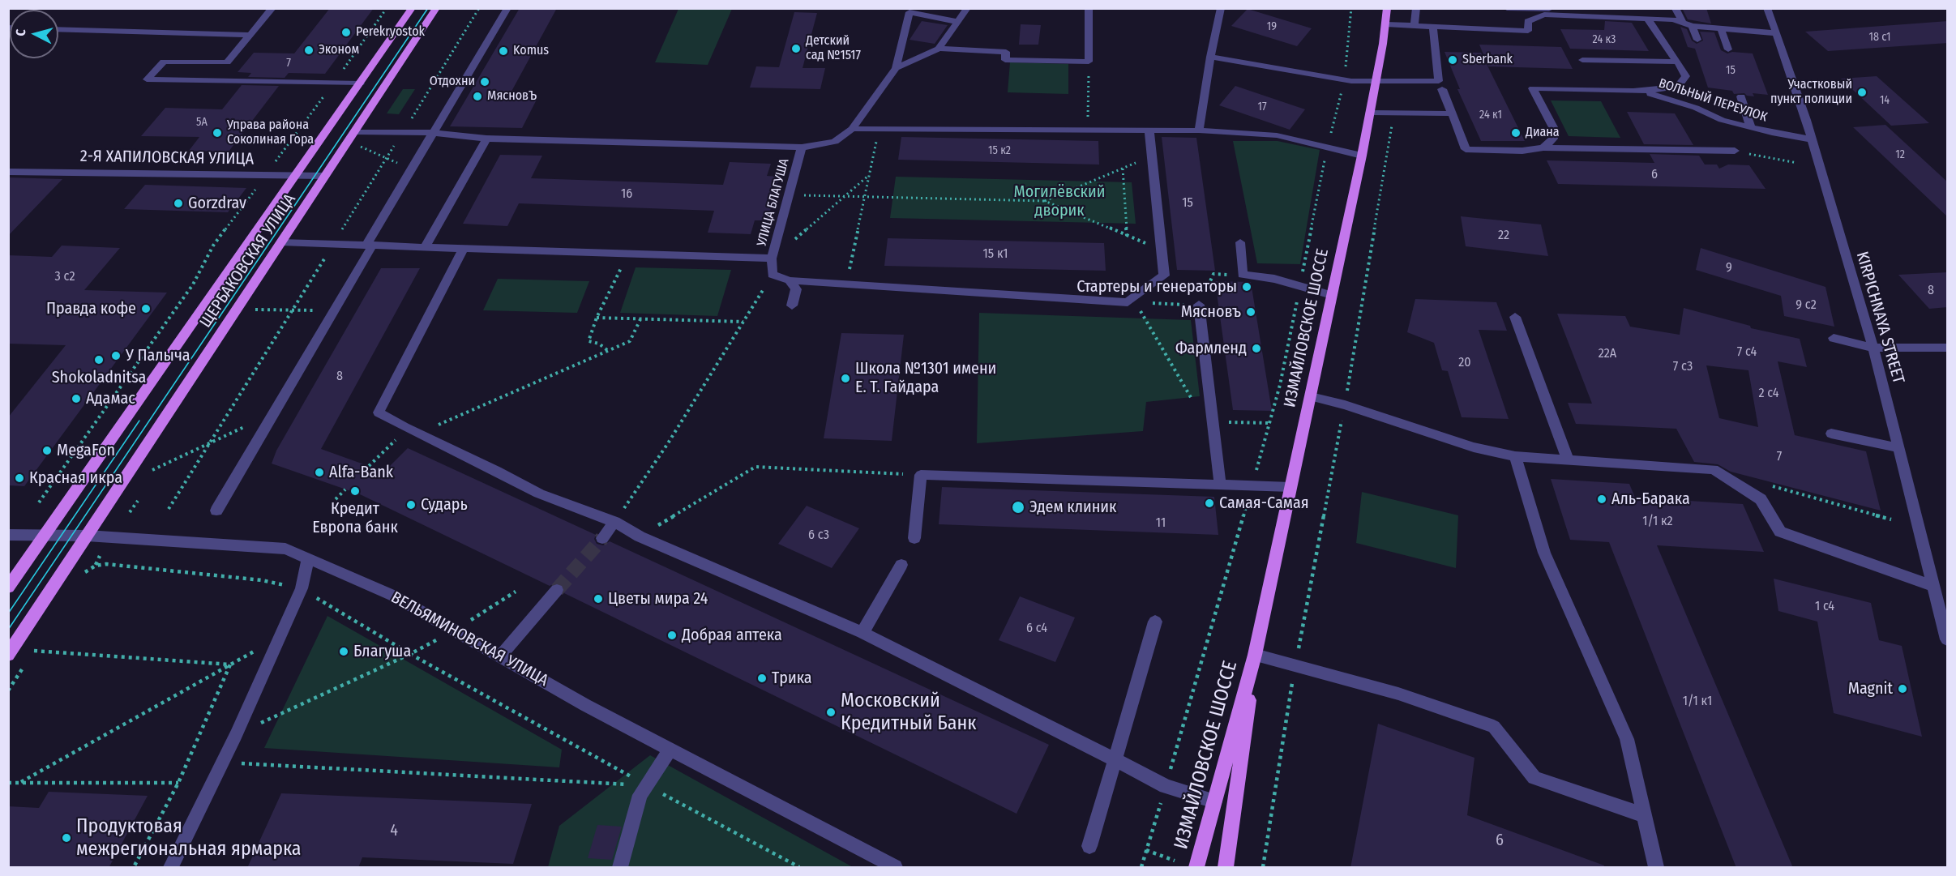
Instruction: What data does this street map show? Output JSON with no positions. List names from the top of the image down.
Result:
{
  "streets": {
    "main road": ["ЩЕРБАКОВСКАЯ УЛИЦА", "ИЗМАЙЛОВСКОЕ ШОССЕ"],
    "street": [
      "ВОЛЬНЫЙ ПЕРЕУЛОК",
      "2-Я ХАПИЛОВСКАЯ УЛИЦА",
      "УЛИЦА БЛАГУША",
      "KIRPICHNAYA STREET",
      "ВЕЛЬЯМИНОВСКАЯ УЛИЦА"
    ]
  },
  "crossings": [
    ["ВОЛЬНЫЙ ПЕРЕУЛОК", "KIRPICHNAYA STREET"],
    ["2-Я ХАПИЛОВСКАЯ УЛИЦА", "ЩЕРБАКОВСКАЯ УЛИЦА"],
    ["ЩЕРБАКОВСКАЯ УЛИЦА", "ВЕЛЬЯМИНОВСКАЯ УЛИЦА"]
  ],
  "parks": ["Могилёвский дворик"],
  "places": [
    "Perekryostok",
    "Детский сад №1517",
    "Эконом",
    "Komus",
    "Sberbank",
    "Отдохни",
    "Участковый пункт полиции",
    "МясновЪ",
    "Управа района Соколиная Гора",
    "Диана",
    "Gorzdrav",
    "Стартеры и генераторы",
    "Правда кофе",
    "Мясновъ",
    "Фармленд",
    "У Палыча",
    "Shokoladnitsa",
    "Школа №1301 имени Е. Т. Гайдара",
    "Адамас",
    "MegaFon",
    "Alfa-Bank",
    "Красная икра",
    "Кредит Европа банк",
    "Аль-Барака",
    "Самая-Самая",
    "Сударь",
    "Эдем клиник",
    "Цветы мира 24",
    "Добрая аптека",
    "Благуша",
    "Трика",
    "Magnit",
    "Московский Кредитный Банк",
    "Продуктовая межрегиональная ярмарка"
  ],
  "house_numbers": [
    "19",
    "18 с1",
    "24 к3",
    "7",
    "15",
    "14",
    "17",
    "24 к1",
    "5А",
    "15 к2",
    "12",
    "6",
    "16",
    "15",
    "22",
    "15 к1",
    "9",
    "3 c2",
    "8",
    "9 с2",
    "7 с4",
    "22А",
    "20",
    "7 с3",
    "8",
    "2 с4",
    "7",
    "1/1 к2",
    "11",
    "6 с3",
    "1 с4",
    "6 с4",
    "1/1 к1",
    "4",
    "6"
  ],
  "north": "left"
}
